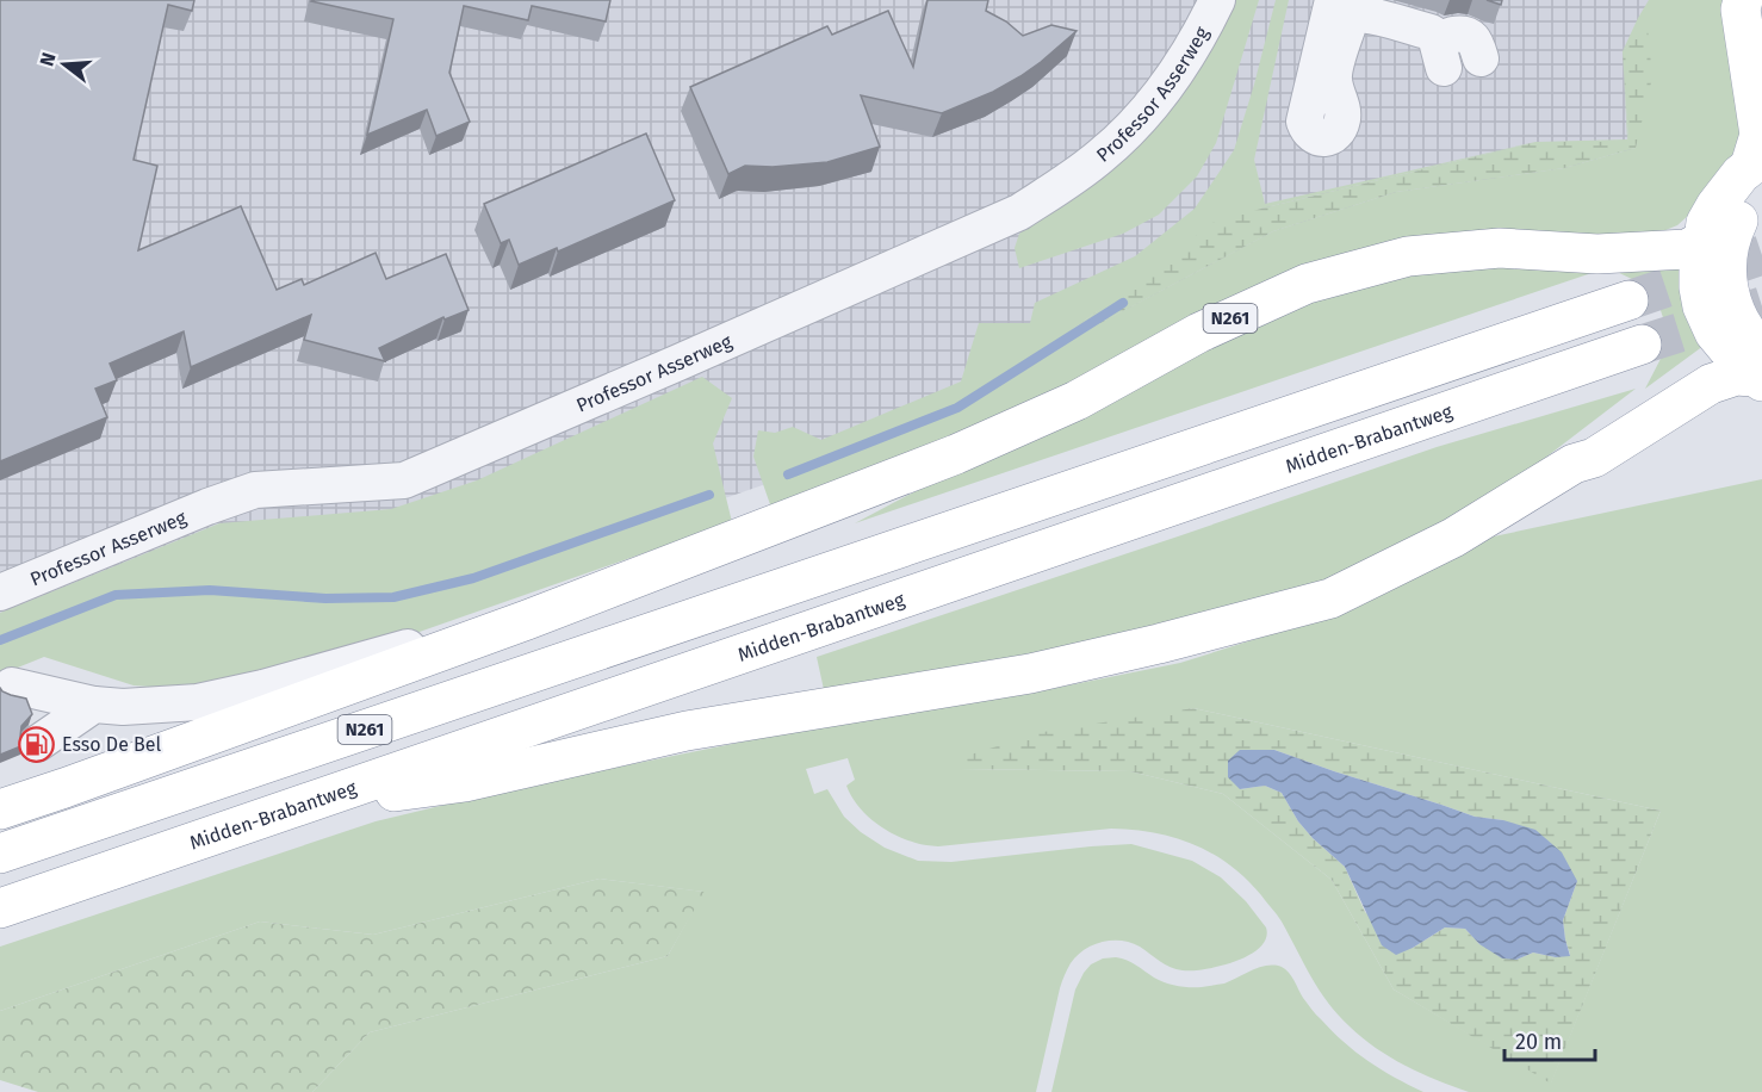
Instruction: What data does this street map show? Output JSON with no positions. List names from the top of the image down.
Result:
{
  "streets": {
    "main road": ["N261", "Midden-Brabantweg"],
    "street": ["Professor Asserweg"]
  },
  "crossings": [
    ["N261", "Midden-Brabantweg"]
  ],
  "places": {
    "fuel station": ["Esso De Bel"]
  },
  "scale_bar": "20 m",
  "north": "left"
}
